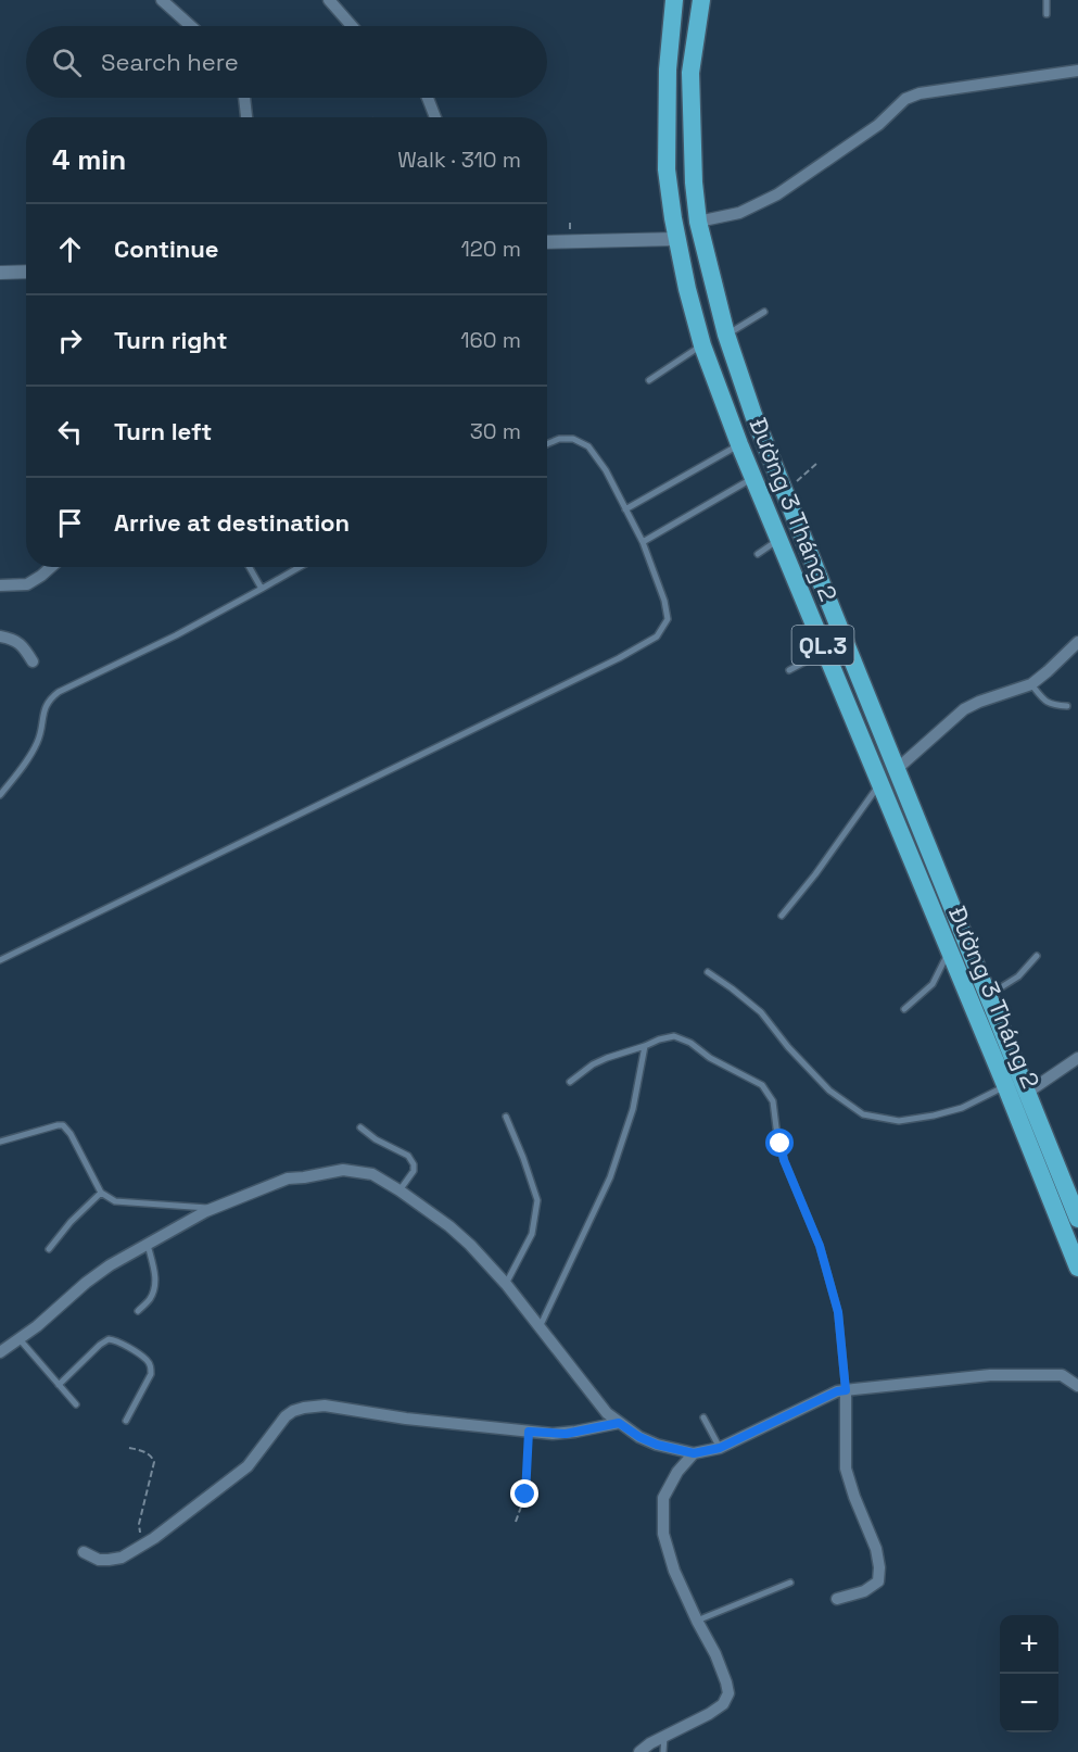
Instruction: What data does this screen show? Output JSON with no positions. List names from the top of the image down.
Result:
{
  "streets": {
    "highway": ["Đường 3 Tháng 2", "QL.3"]
  },
  "page": {
    "search": "Search here",
    "heading": ["4 min", "Walk · 310 m"],
    "list": [
      ["Continue", "120 m"],
      ["Turn right", "160 m"],
      ["Turn left", "30 m"],
      "Arrive at destination"
    ],
    "map_buttons": ["+", "−"]
  }
}
